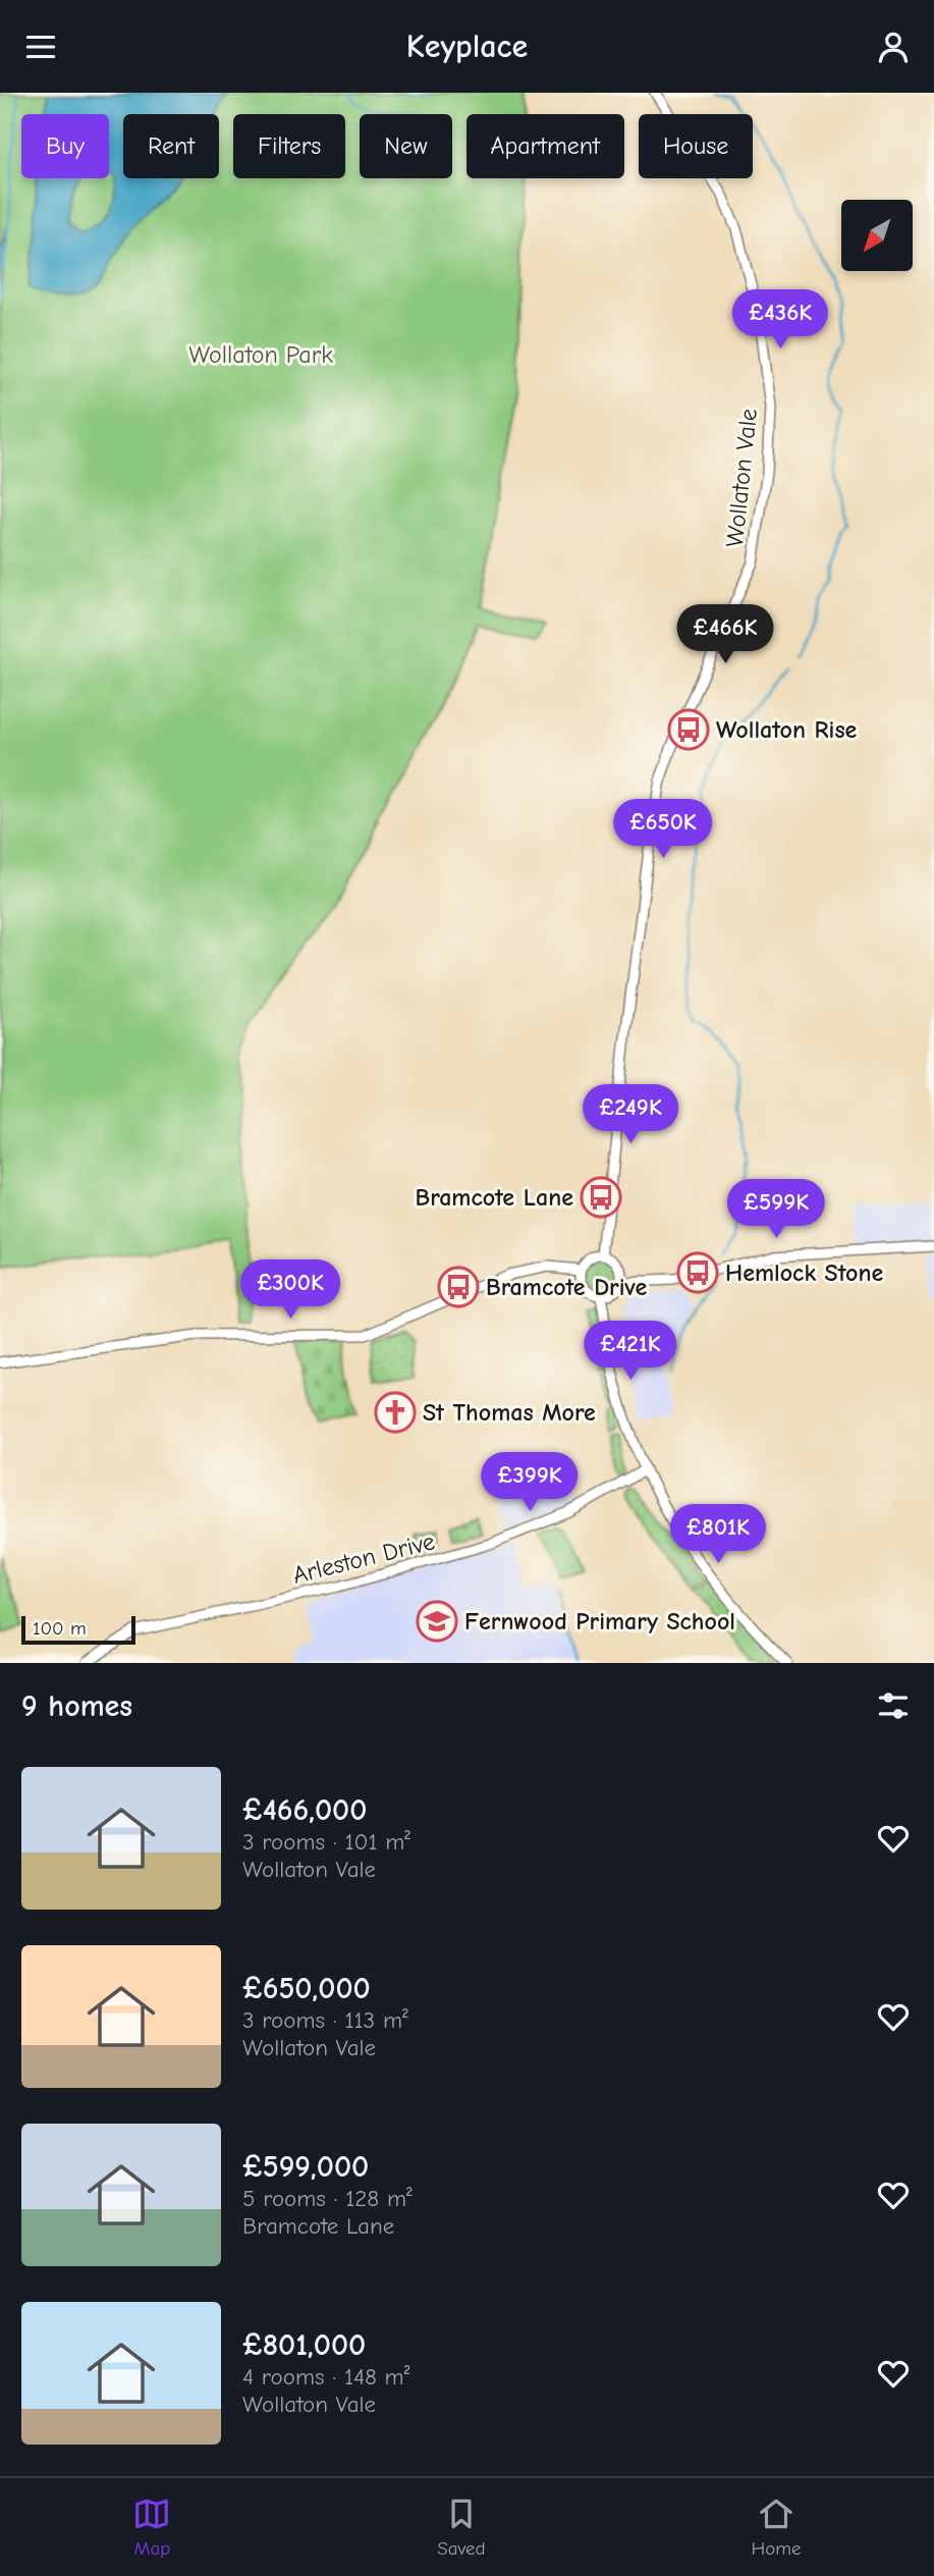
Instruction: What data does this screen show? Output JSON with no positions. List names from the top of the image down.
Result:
{
  "streets": {
    "street": ["Wollaton Vale", "Arleston Drive"]
  },
  "parks": ["Wollaton Park"],
  "places": {
    "bus stop": [
      "Wollaton Rise",
      "Bramcote Lane",
      "Hemlock Stone",
      "Bramcote Drive"
    ],
    "church": ["St Thomas More"],
    "school or university": ["Fernwood Primary School"]
  },
  "scale_bar": "100 m",
  "north": "bottom left",
  "page": {
    "header": "Keyplace",
    "chip": [
      "Buy",
      "Rent",
      "Filters",
      "New",
      "Apartment",
      "House"
    ],
    "price": [
      "£436K",
      "£466K",
      "£650K",
      "£249K",
      "£599K",
      "£300K",
      "£421K",
      "£399K",
      "£801K"
    ],
    "scale": "100 m",
    "heading": "9 homes",
    "list": [
      {
        "name": "£466,000",
        "note": "3 rooms · 101 m² · Wollaton Vale"
      },
      {
        "name": "£650,000",
        "note": "3 rooms · 113 m² · Wollaton Vale"
      },
      {
        "name": "£599,000",
        "note": "5 rooms · 128 m² · Bramcote Lane"
      },
      {
        "name": "£801,000",
        "note": "4 rooms · 148 m² · Wollaton Vale"
      }
    ],
    "tabs": ["Map", "Saved", "Home"]
  }
}
